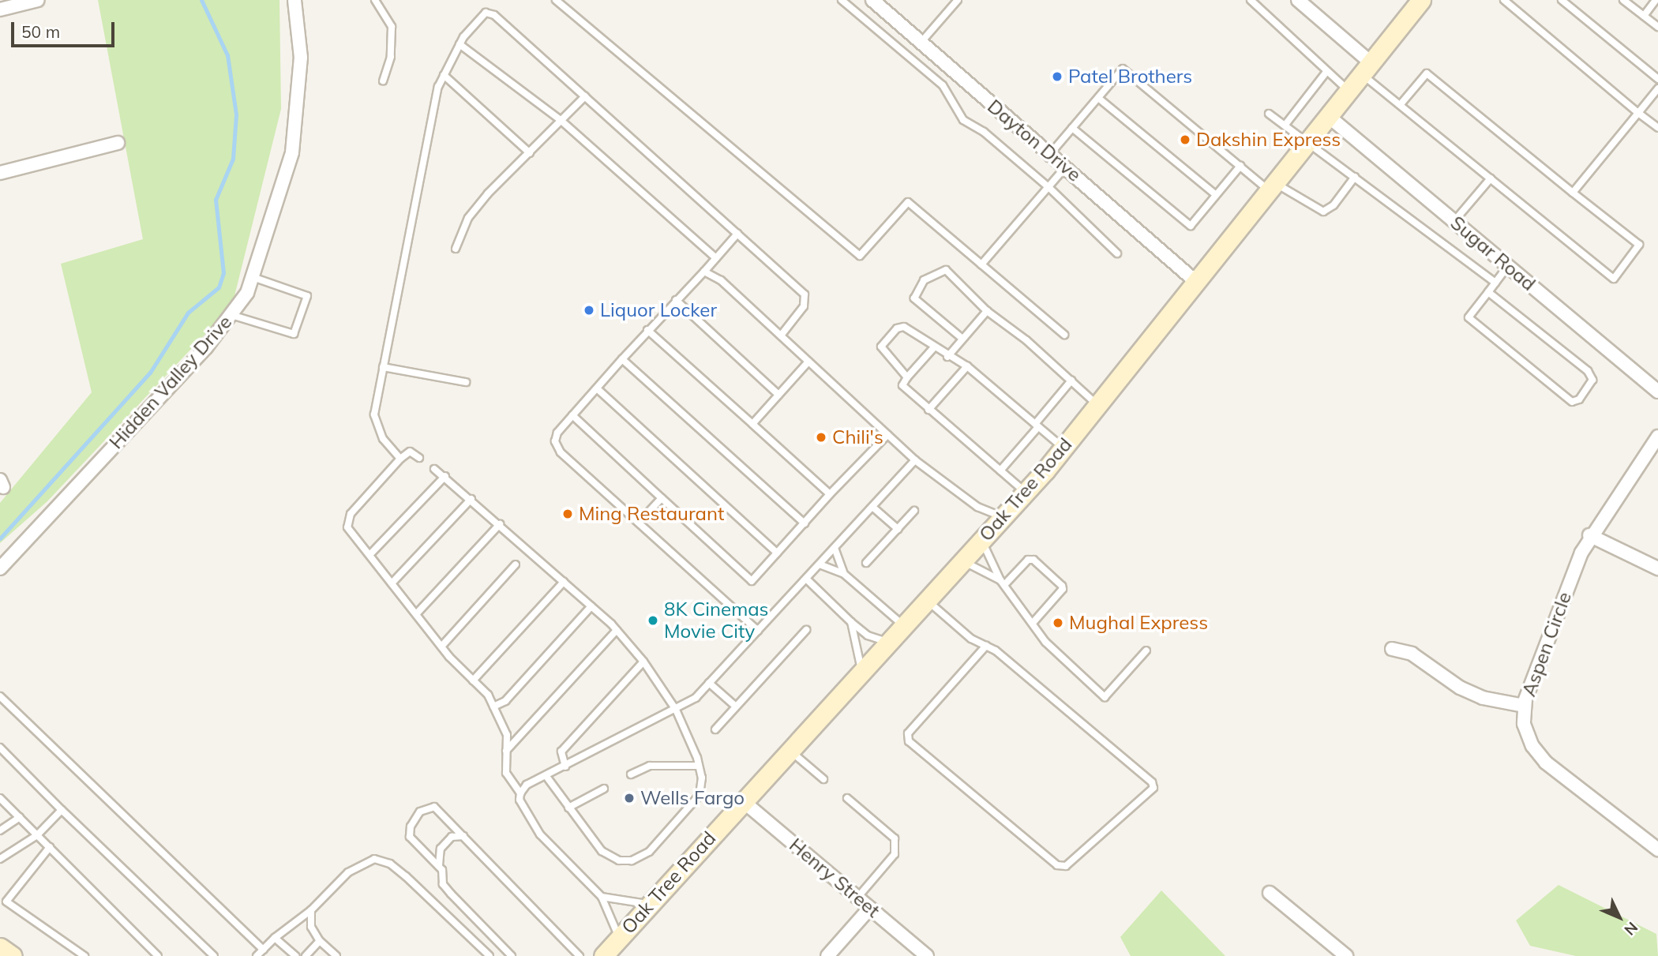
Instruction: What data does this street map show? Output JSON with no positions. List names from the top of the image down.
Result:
{
  "streets": {
    "main road": ["Oak Tree Road"],
    "street": [
      "Dayton Drive",
      "Sugar Road",
      "Hidden Valley Drive",
      "Aspen Circle",
      "Henry Street"
    ]
  },
  "crossings": [
    ["Dayton Drive", "Oak Tree Road"],
    ["Sugar Road", "Oak Tree Road"],
    ["Oak Tree Road", "Henry Street"]
  ],
  "places": [
    "Patel Brothers",
    "Dakshin Express",
    "Liquor Locker",
    "Chili's",
    "Ming Restaurant",
    "8K Cinemas Movie City",
    "Mughal Express",
    "Wells Fargo"
  ],
  "scale_bar": "50 m",
  "north": "bottom right"
}
